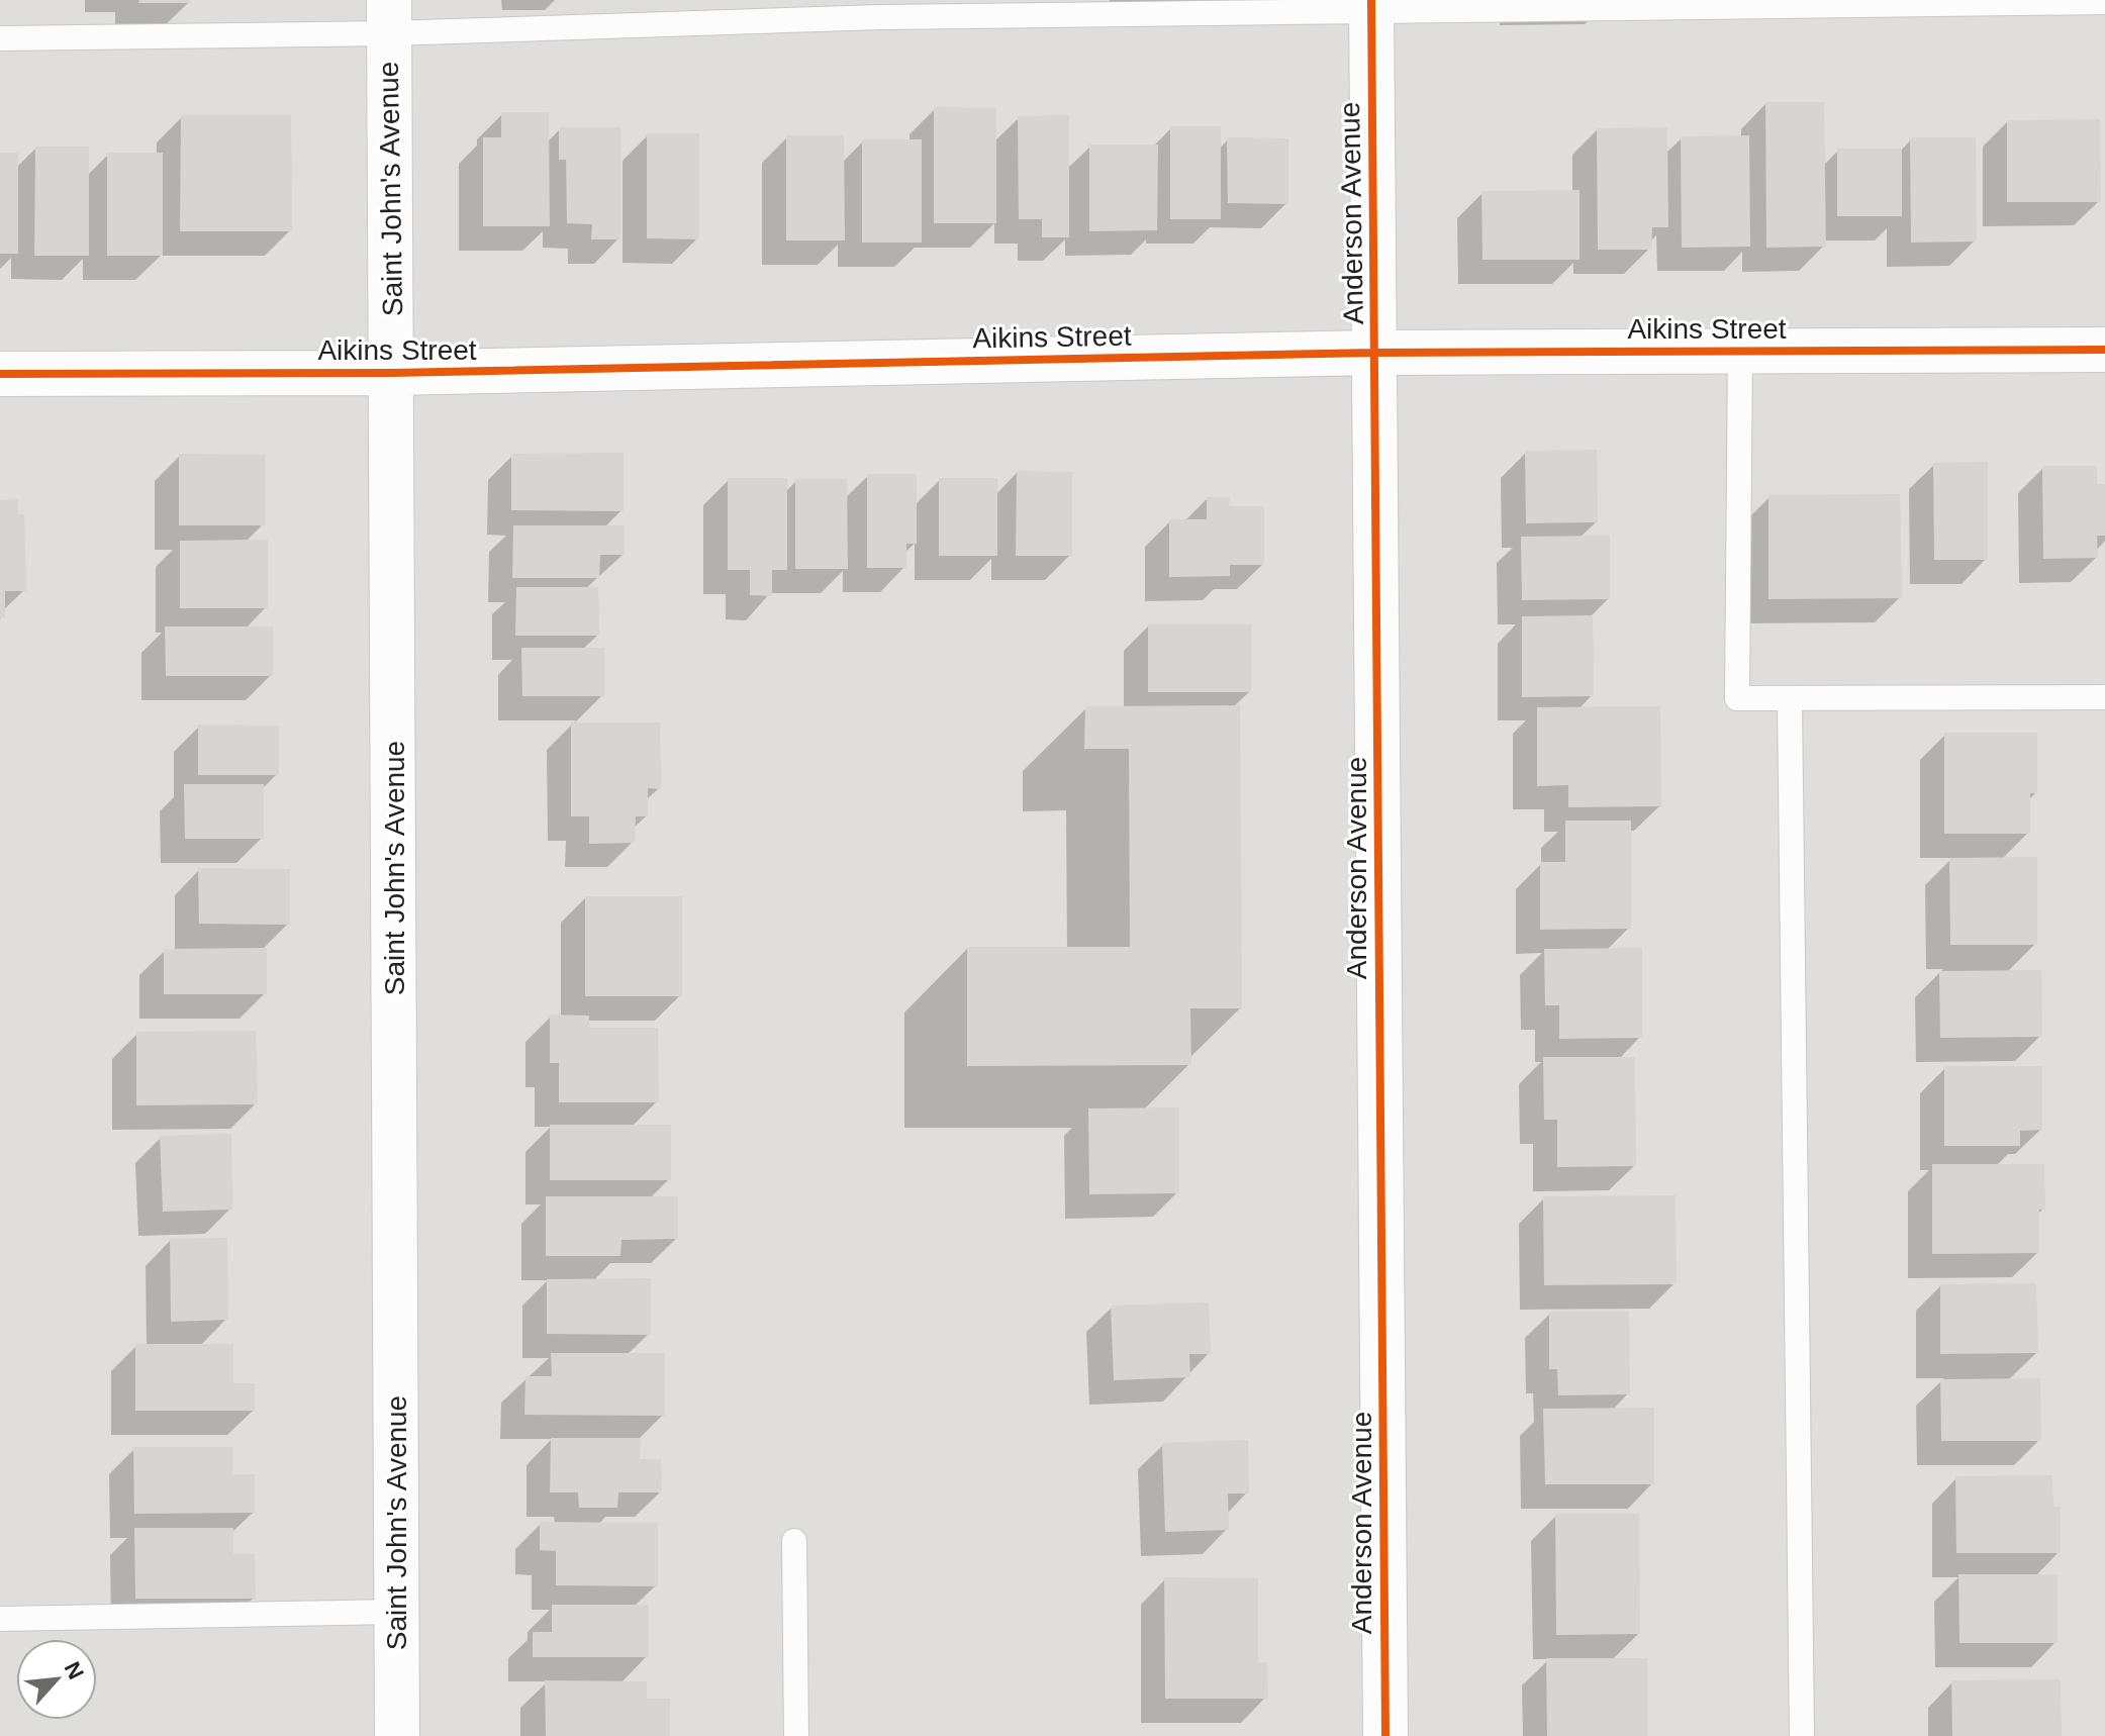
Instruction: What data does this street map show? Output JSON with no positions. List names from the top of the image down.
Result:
{
  "streets": {
    "street": ["Saint John's Avenue", "Anderson Avenue", "Aikins Street"]
  },
  "crossings": [
    ["Saint John's Avenue", "Aikins Street"],
    ["Anderson Avenue", "Aikins Street"]
  ],
  "north": "top right"
}
